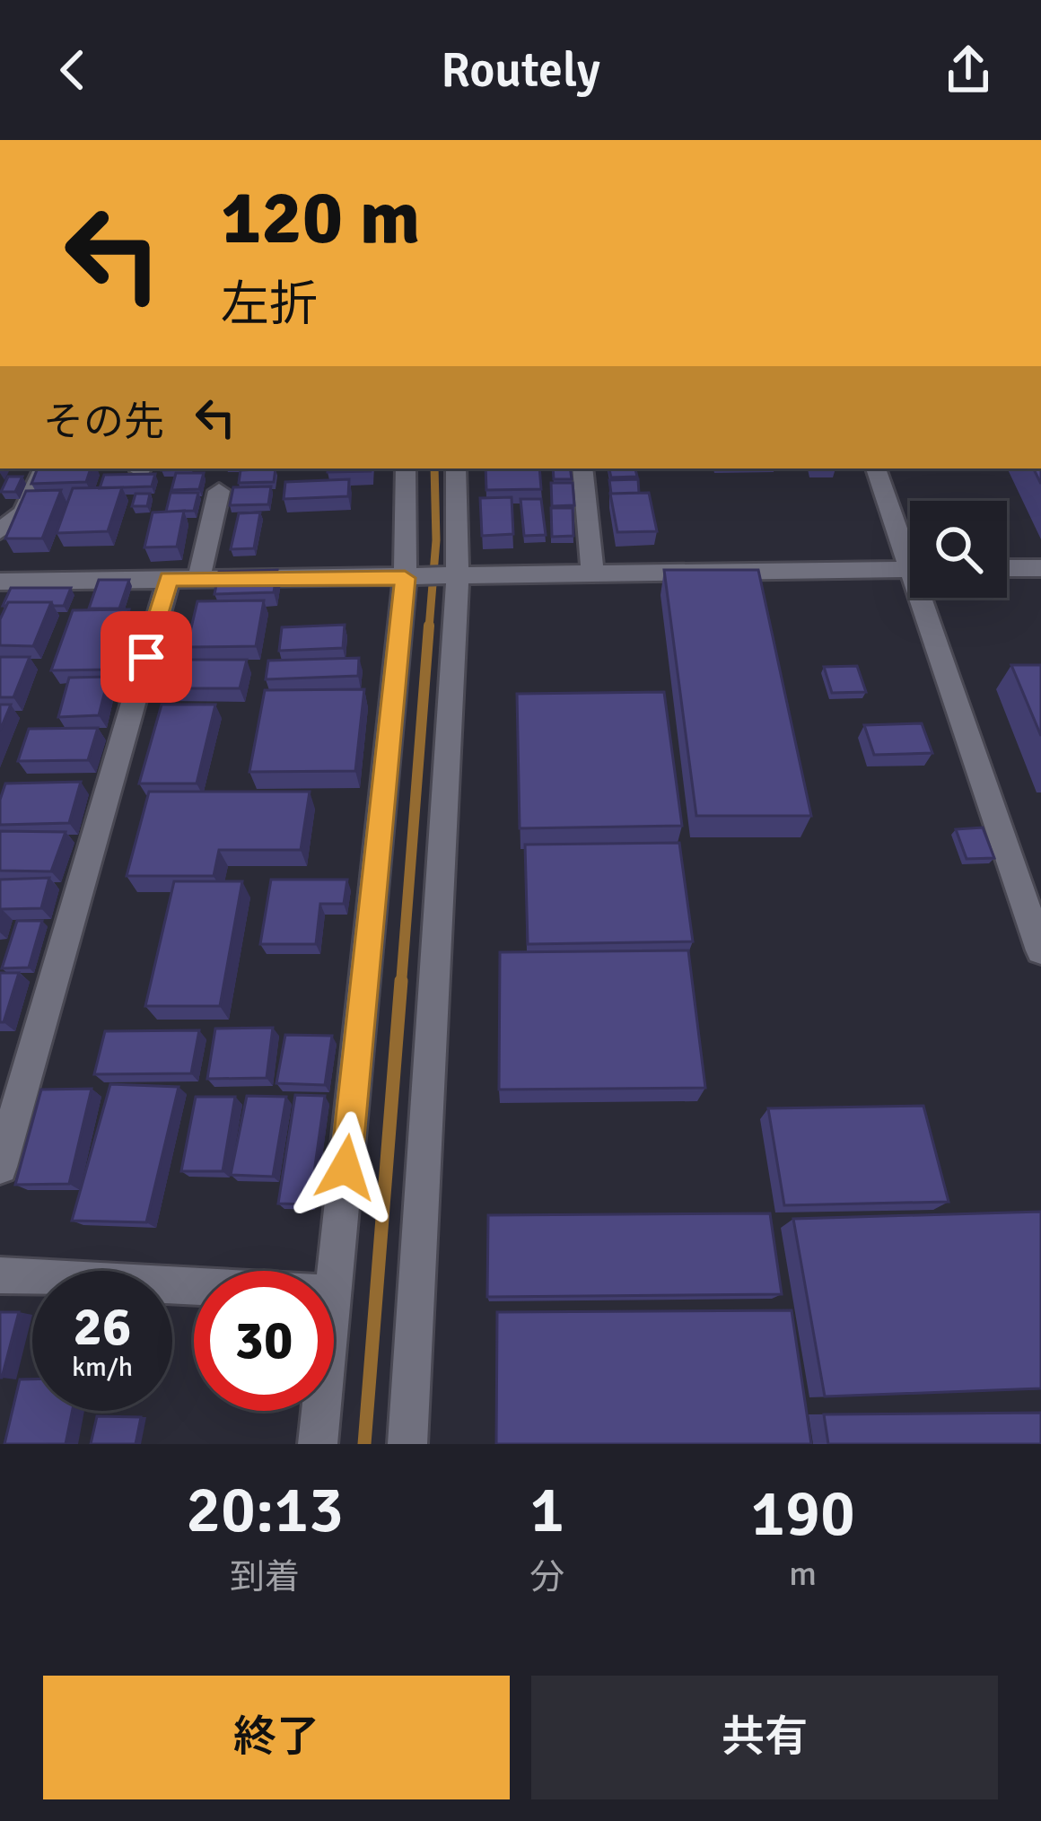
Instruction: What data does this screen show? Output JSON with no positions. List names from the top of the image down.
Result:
{
  "page": {
    "header": "Routely",
    "turn": ["120 m", "左折"],
    "then": "その先",
    "speed": "26 km/h",
    "limit": "30",
    "eta": [
      "20:13",
      "到着",
      "1",
      "分",
      "190",
      "m"
    ],
    "buttons": ["終了", "共有"]
  }
}
